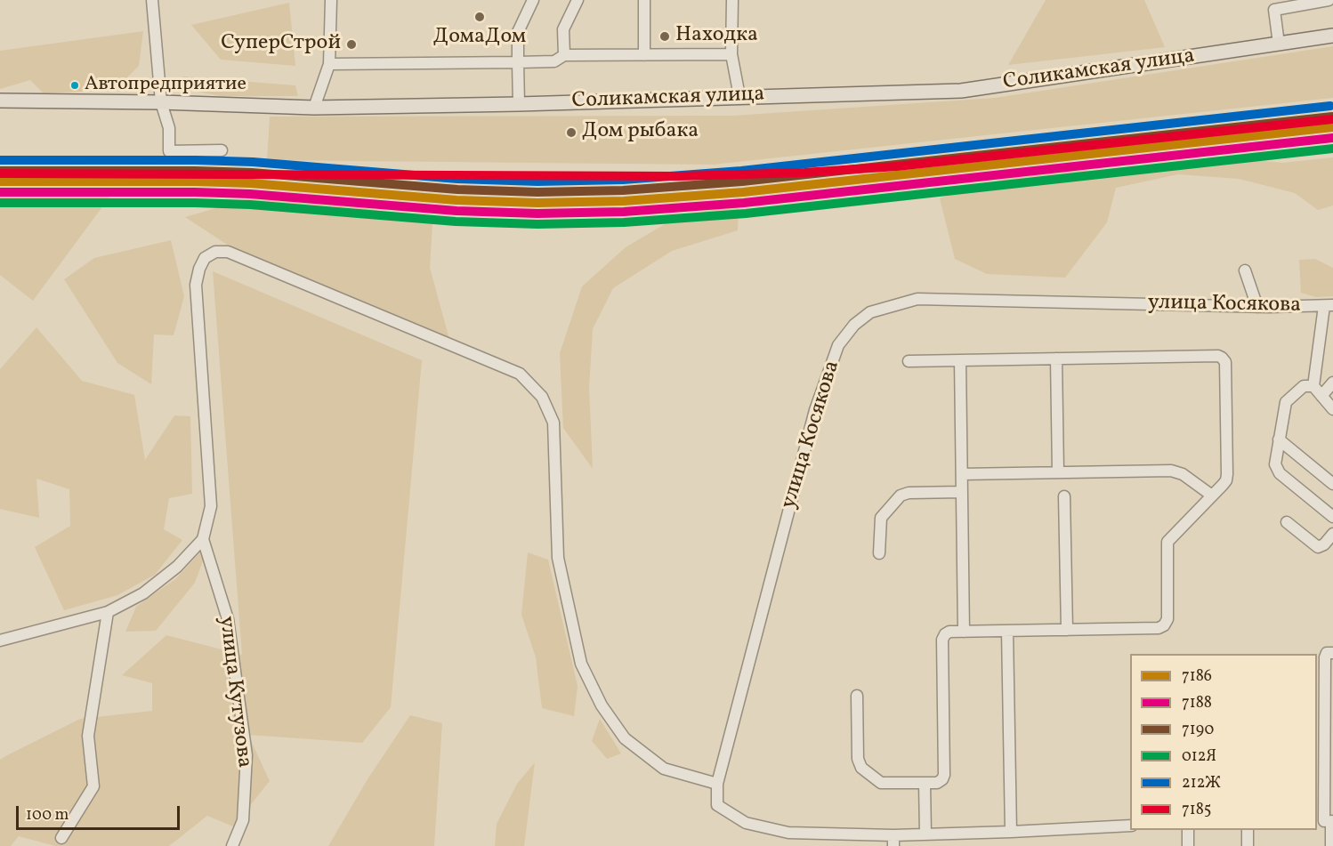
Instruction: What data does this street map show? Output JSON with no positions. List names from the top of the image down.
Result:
{
  "streets": {
    "main road": ["Соликамская улица"],
    "street": ["улица Косякова", "улица Кутузова"]
  },
  "places": [
    "ДомаДом",
    "Находка",
    "СуперСтрой",
    "Автопредприятие",
    "Дом рыбака"
  ],
  "lines": [
    "transit line 212Ж",
    "transit line 7190",
    "transit line 7185",
    "transit line 7186",
    "transit line 7188",
    "transit line 012Я"
  ],
  "legend": [
    "7186",
    "7188",
    "7190",
    "012Я",
    "212Ж",
    "7185"
  ],
  "scale_bar": "100 m"
}
